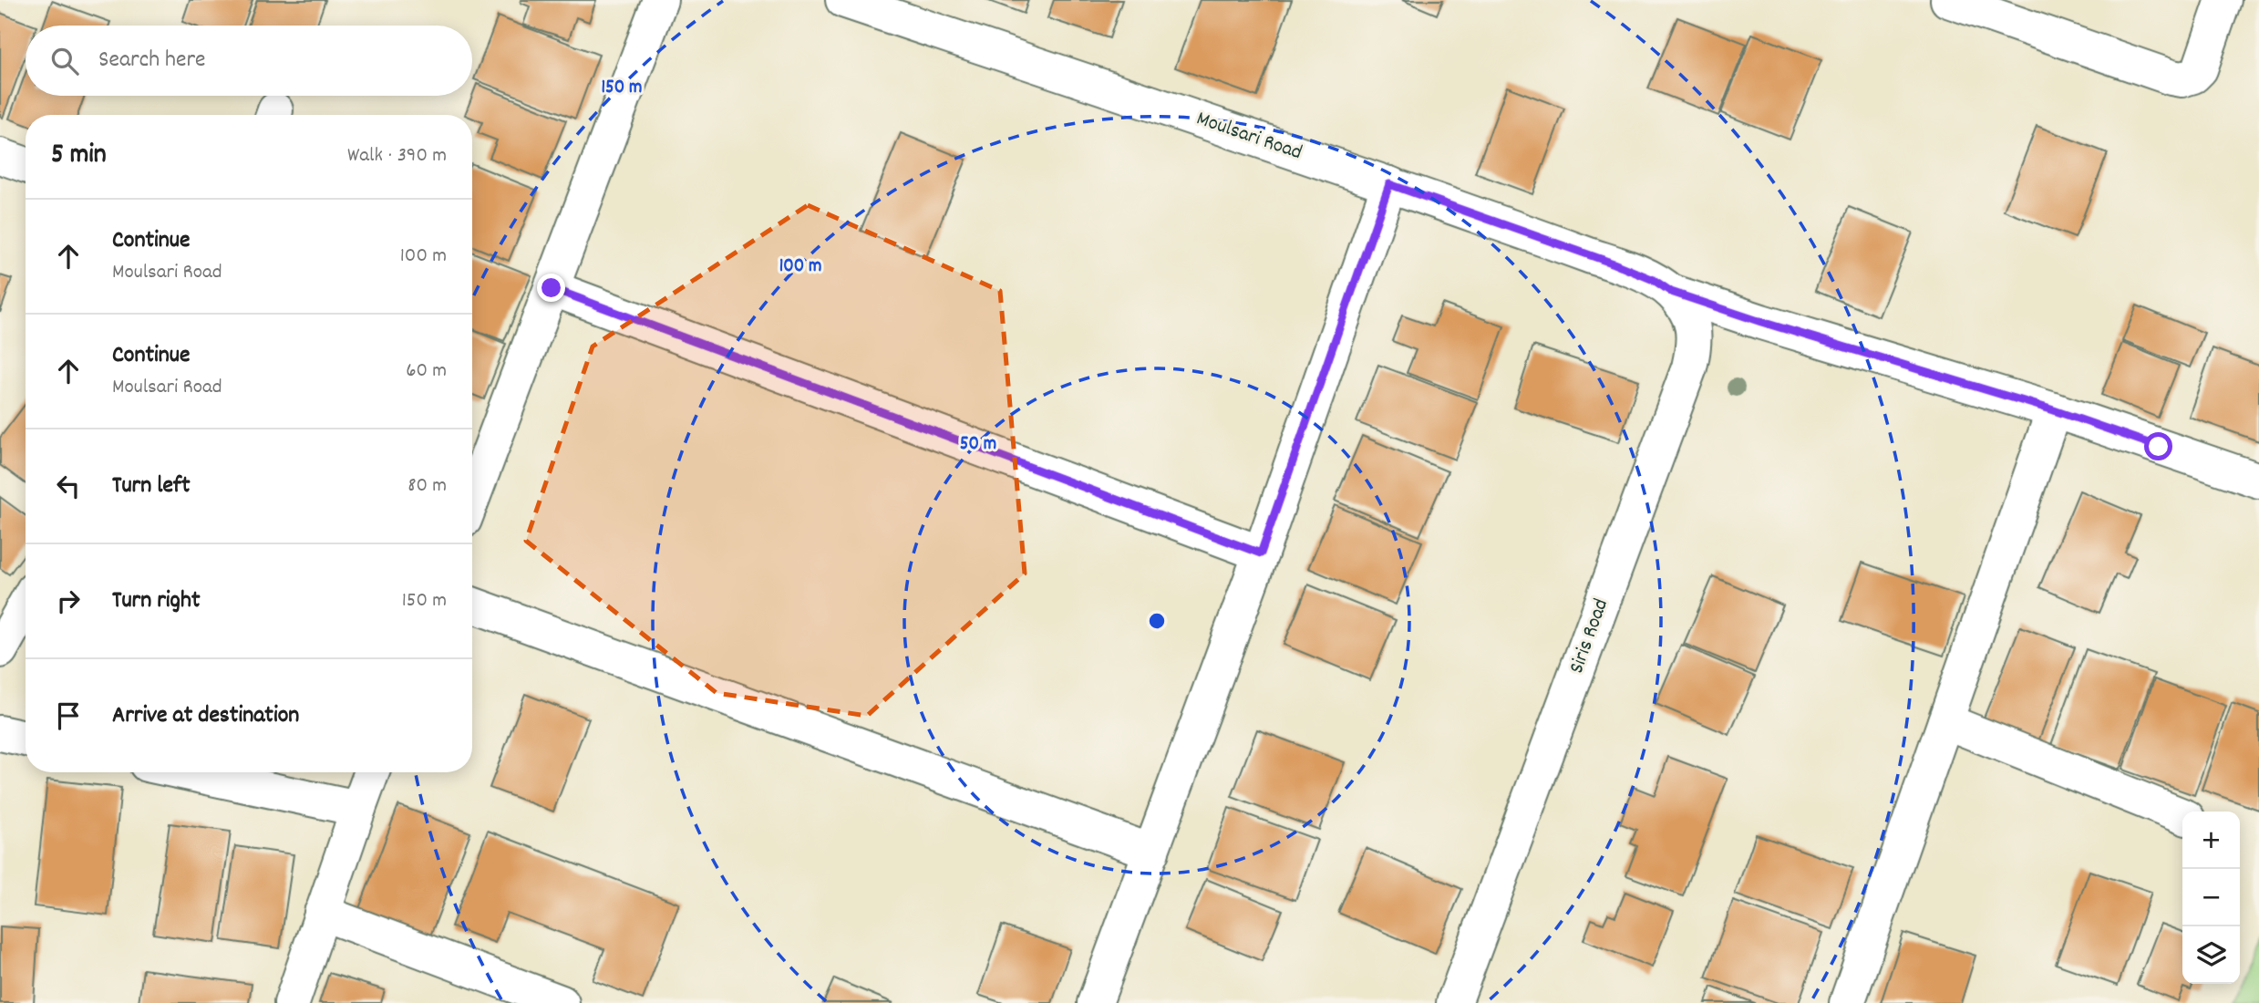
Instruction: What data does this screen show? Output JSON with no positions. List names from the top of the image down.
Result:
{
  "streets": {
    "street": ["Moulsari Road", "Siris Road"]
  },
  "crossings": [
    ["Moulsari Road", "Siris Road"]
  ],
  "page": {
    "search": "Search here",
    "heading": ["5 min", "Walk · 390 m"],
    "list": [
      ["Continue", "Moulsari Road", "100 m"],
      ["Continue", "Moulsari Road", "60 m"],
      ["Turn left", "80 m"],
      ["Turn right", "150 m"],
      "Arrive at destination"
    ],
    "map_buttons": ["+", "−"]
  },
  "rings": ["150 m", "100 m", "50 m"]
}
